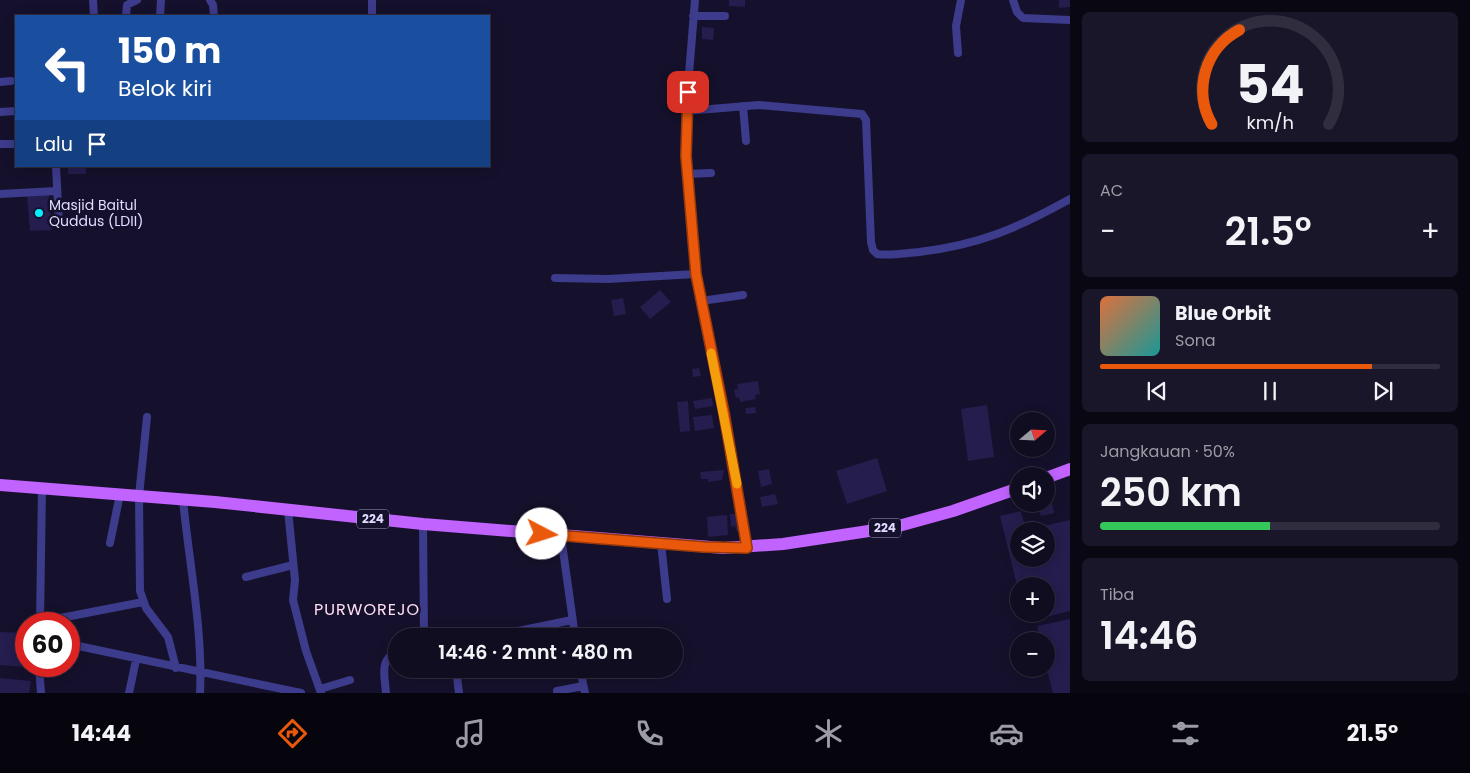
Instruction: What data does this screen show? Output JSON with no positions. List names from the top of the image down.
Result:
{
  "streets": {
    "main road": ["224"]
  },
  "districts": ["PURWOREJO"],
  "places": ["Masjid Baitul Quddus (LDII)"],
  "north": "right",
  "page": {
    "turn": ["150 m", "Belok kiri"],
    "then": "Lalu",
    "tile": [
      "AC",
      ["Jangkauan · 50%", "250 km"],
      ["Tiba", "14:46"]
    ],
    "heat": ["−", "21.5°", "+"],
    "song": ["Blue Orbit", "Sona"],
    "map_buttons": ["+", "−"],
    "limit": "60",
    "trip": "14:46 · 2 mnt · 480 m",
    "tabs": ["14:44", "21.5°"],
    "gauge": ["54", "km/h"]
  }
}
